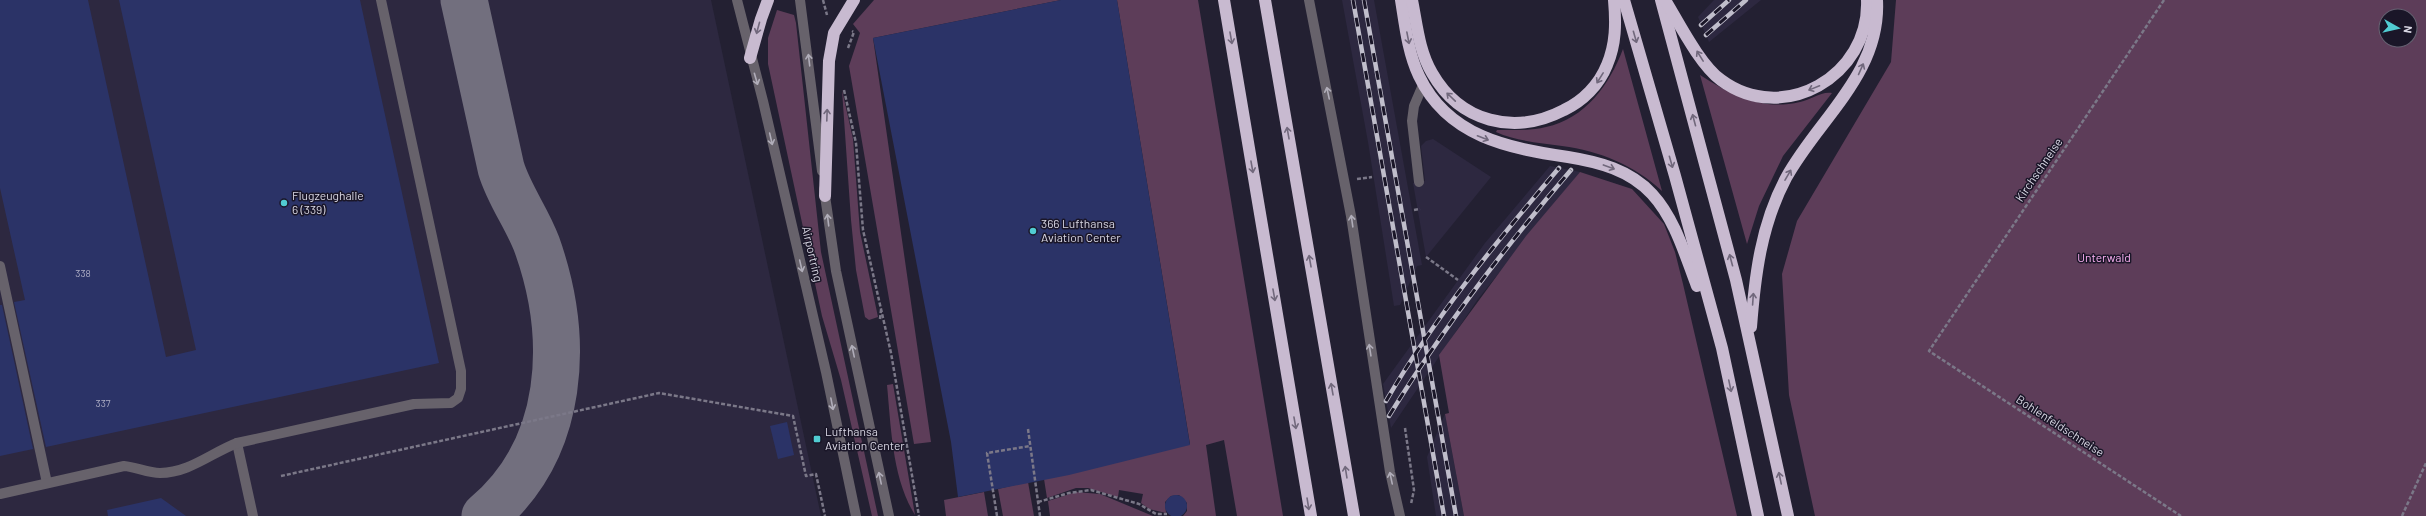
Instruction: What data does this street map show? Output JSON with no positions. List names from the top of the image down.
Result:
{
  "streets": {
    "street": ["Airportring"],
    "path": ["Kirchschneise", "Bohlenfeldschneise"]
  },
  "crossings": [
    ["Kirchschneise", "Bohlenfeldschneise"]
  ],
  "parks": ["Unterwald"],
  "places": {
    "other": ["Flugzeughalle 6 (339)", "366 Lufthansa Aviation Center"],
    "transit": ["Lufthansa Aviation Center"]
  },
  "house_numbers": ["338", "337"],
  "north": "right"
}
